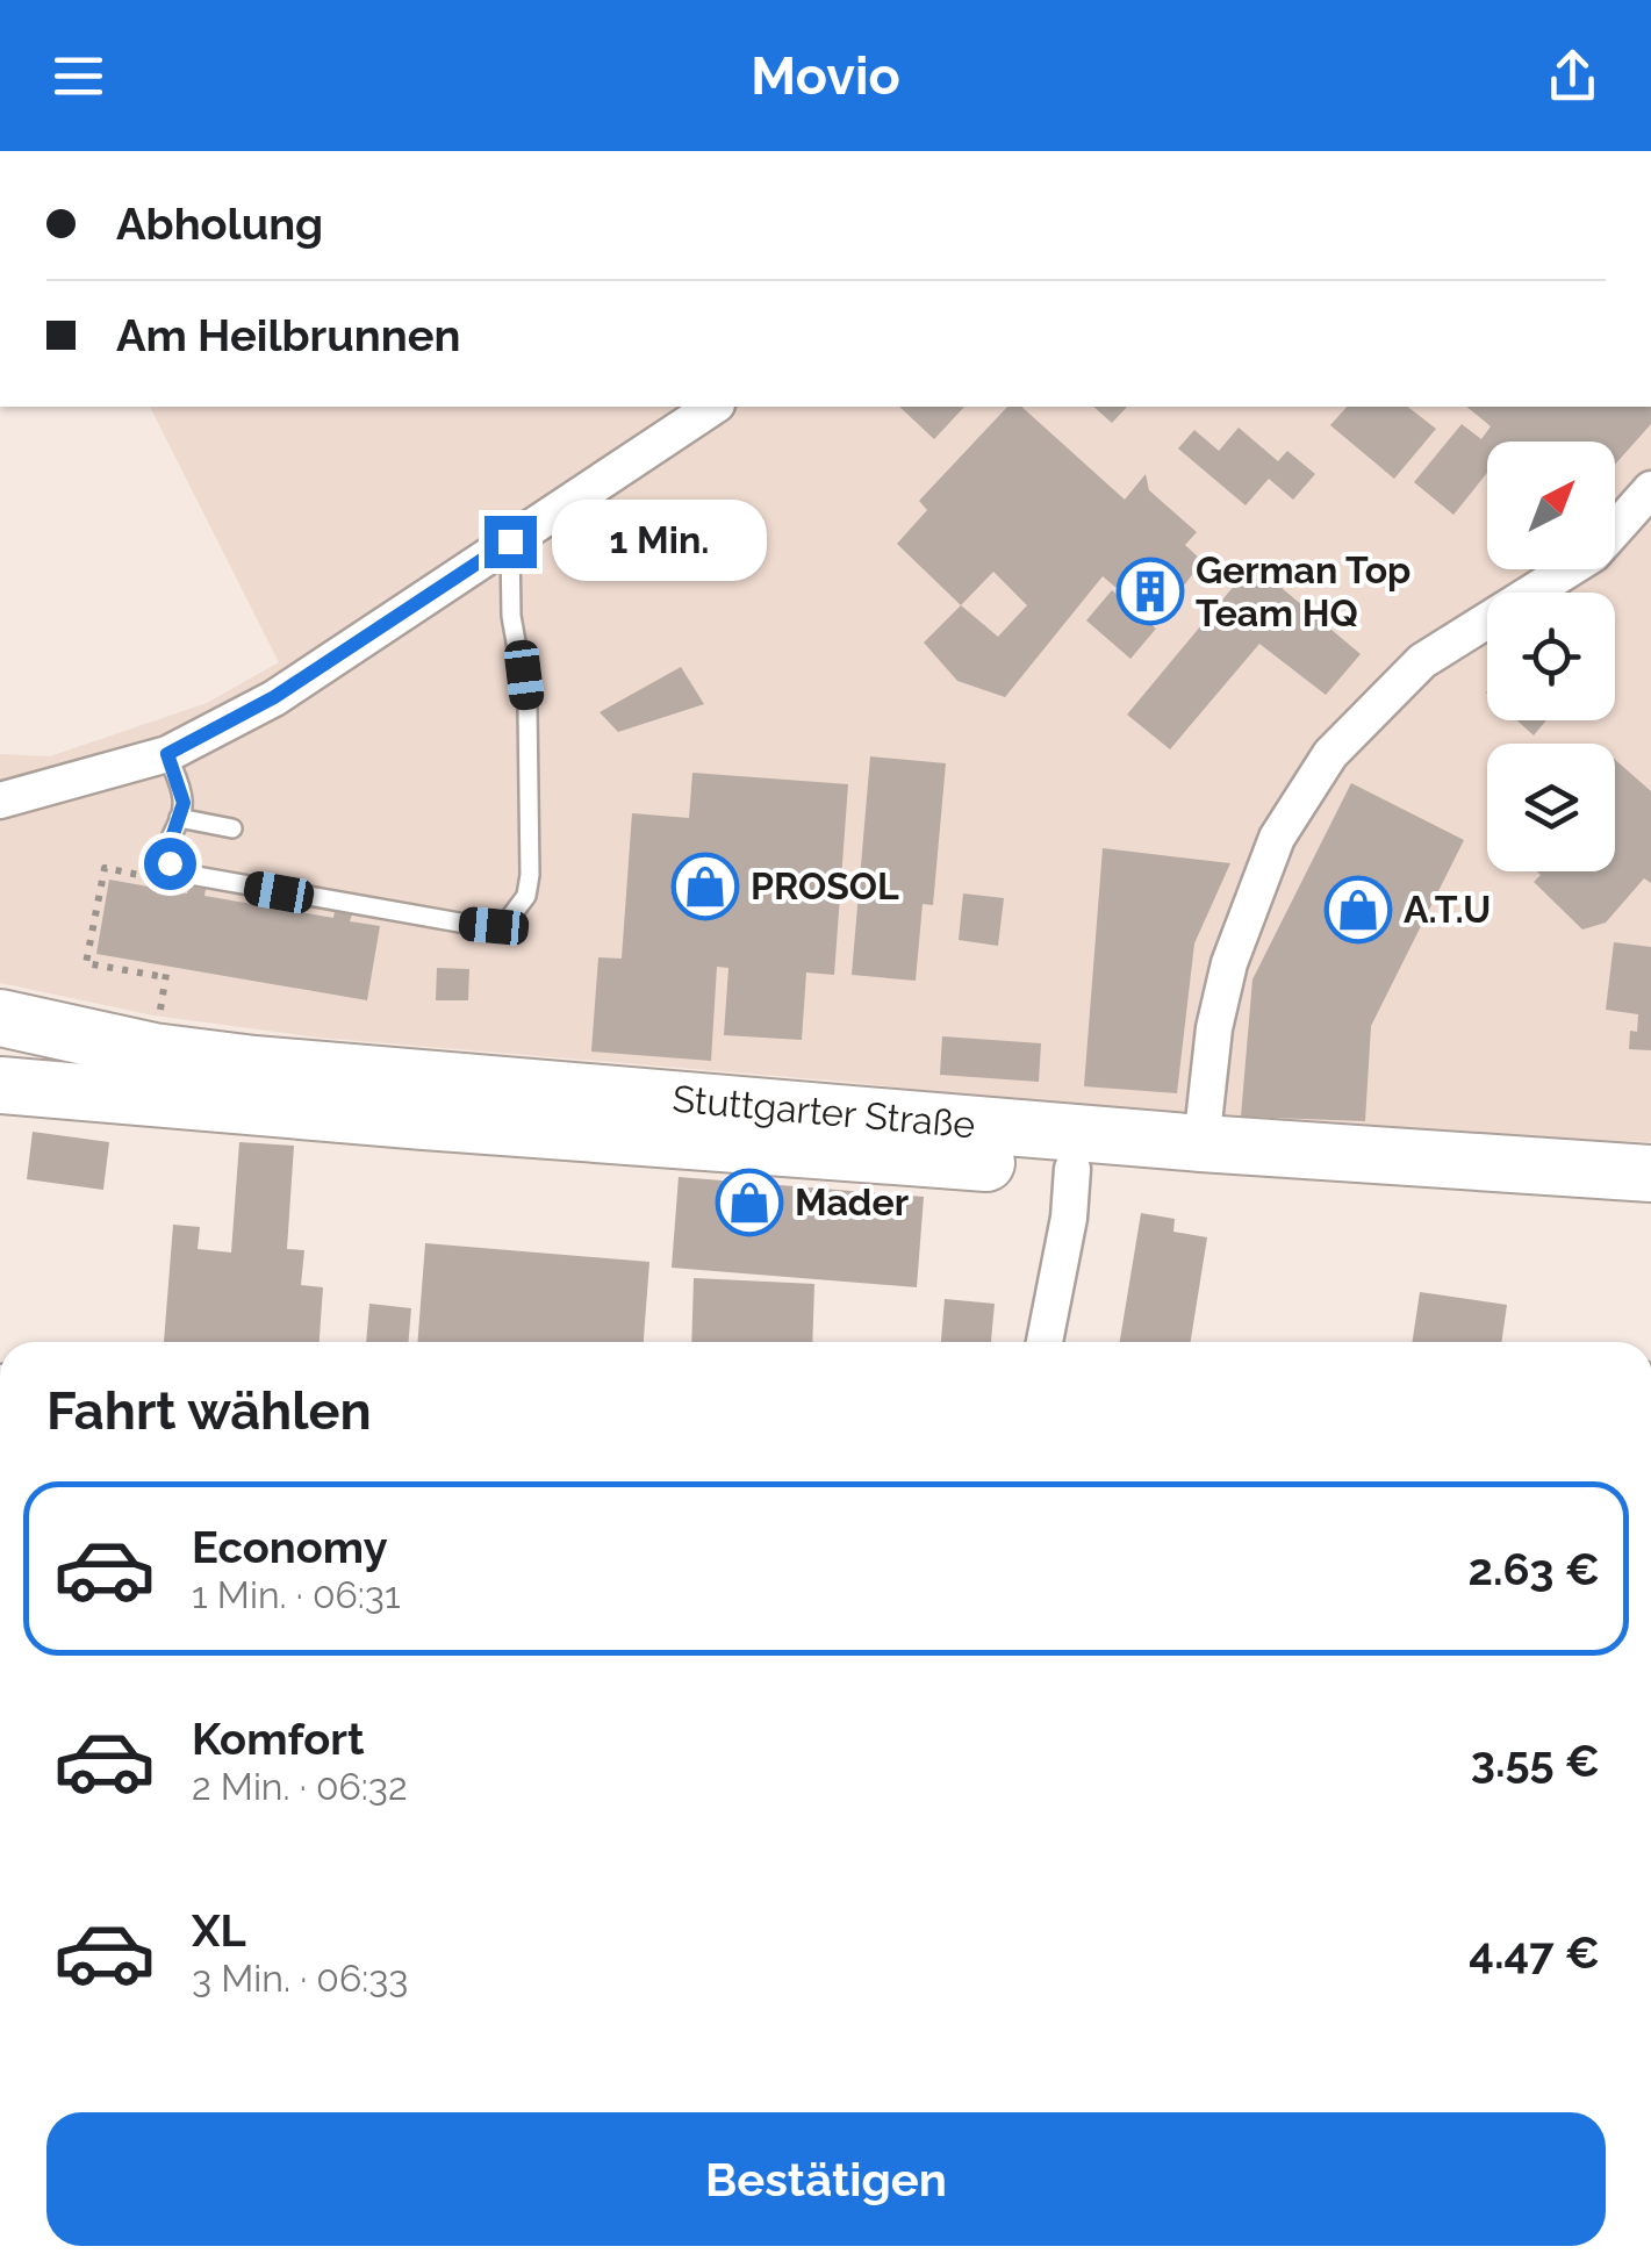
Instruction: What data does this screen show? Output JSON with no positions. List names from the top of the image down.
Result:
{
  "streets": {
    "main road": ["Stuttgarter Straße"]
  },
  "places": {
    "building": ["German Top Team HQ"],
    "shop": ["PROSOL", "A.T.U", "Mader"]
  },
  "north": "top right",
  "page": {
    "header": "Movio",
    "banner": ["Abholung", "Am Heilbrunnen"],
    "bubble": "1 Min.",
    "heading": "Fahrt wählen",
    "list": [
      {
        "name": "Economy",
        "note": "1 Min. · 06:31",
        "value": "2.63 €"
      },
      {
        "name": "Komfort",
        "note": "2 Min. · 06:32",
        "value": "3.55 €"
      },
      {
        "name": "XL",
        "note": "3 Min. · 06:33",
        "value": "4.47 €"
      }
    ],
    "buttons": "Bestätigen"
  }
}
